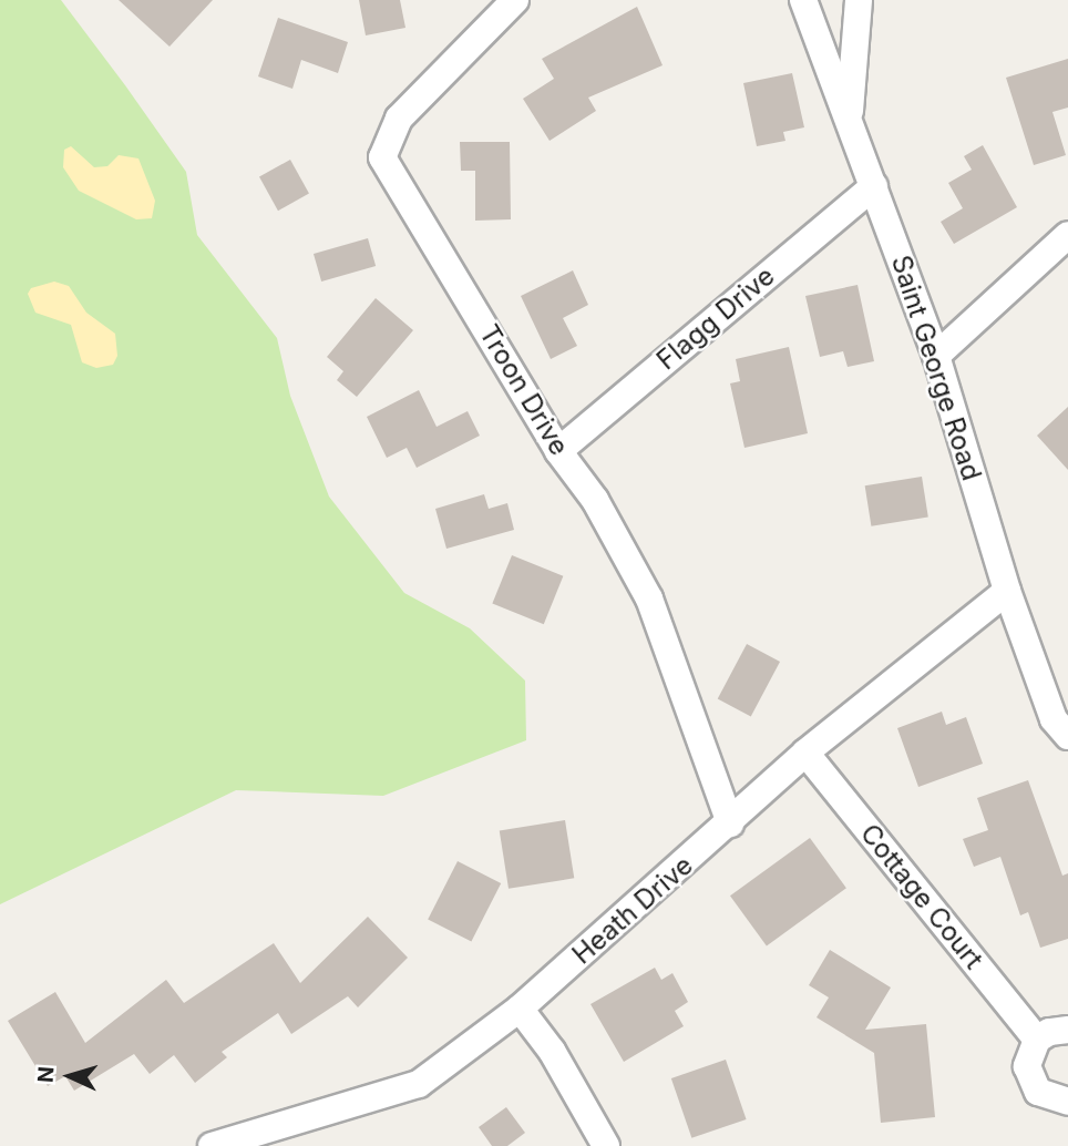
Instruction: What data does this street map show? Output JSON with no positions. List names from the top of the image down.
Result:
{
  "streets": {
    "street": [
      "Flagg Drive",
      "Saint George Road",
      "Troon Drive",
      "Cottage Court",
      "Heath Drive"
    ]
  },
  "crossings": [
    ["Flagg Drive", "Saint George Road"],
    ["Flagg Drive", "Troon Drive"],
    ["Saint George Road", "Heath Drive"],
    ["Troon Drive", "Heath Drive"],
    ["Cottage Court", "Heath Drive"]
  ],
  "north": "left"
}
